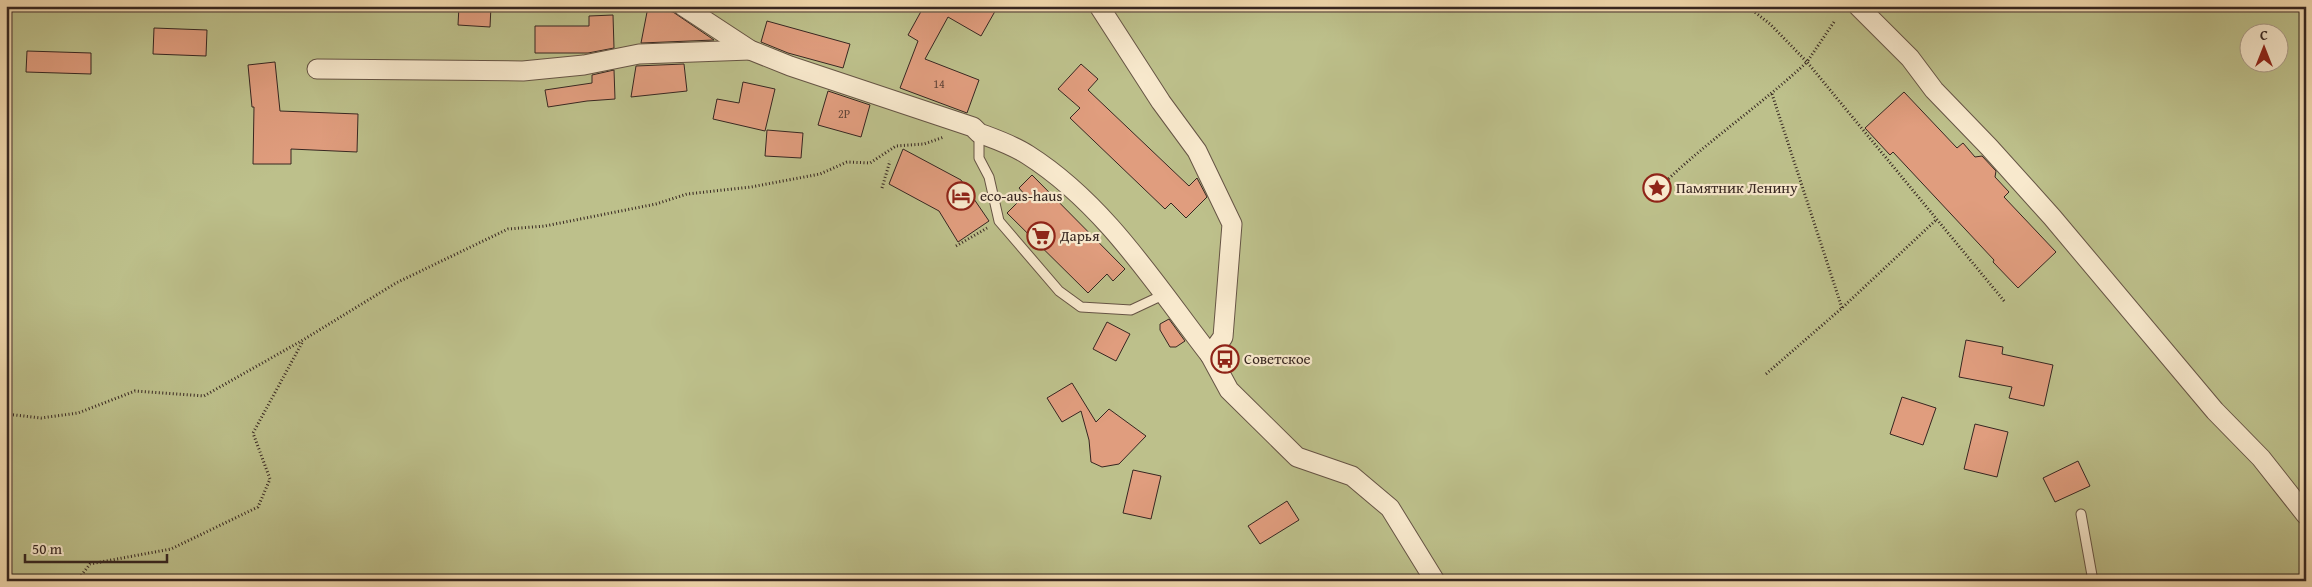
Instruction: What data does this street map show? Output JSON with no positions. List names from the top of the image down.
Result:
{
  "places": {
    "place": ["Памятник Ленину"],
    "hotel": ["eco-aus-haus"],
    "supermarket": ["Дарья"],
    "bus stop": ["Советское"]
  },
  "house_numbers": ["14", "2Р"],
  "scale_bar": "50 m",
  "north": "top"
}
